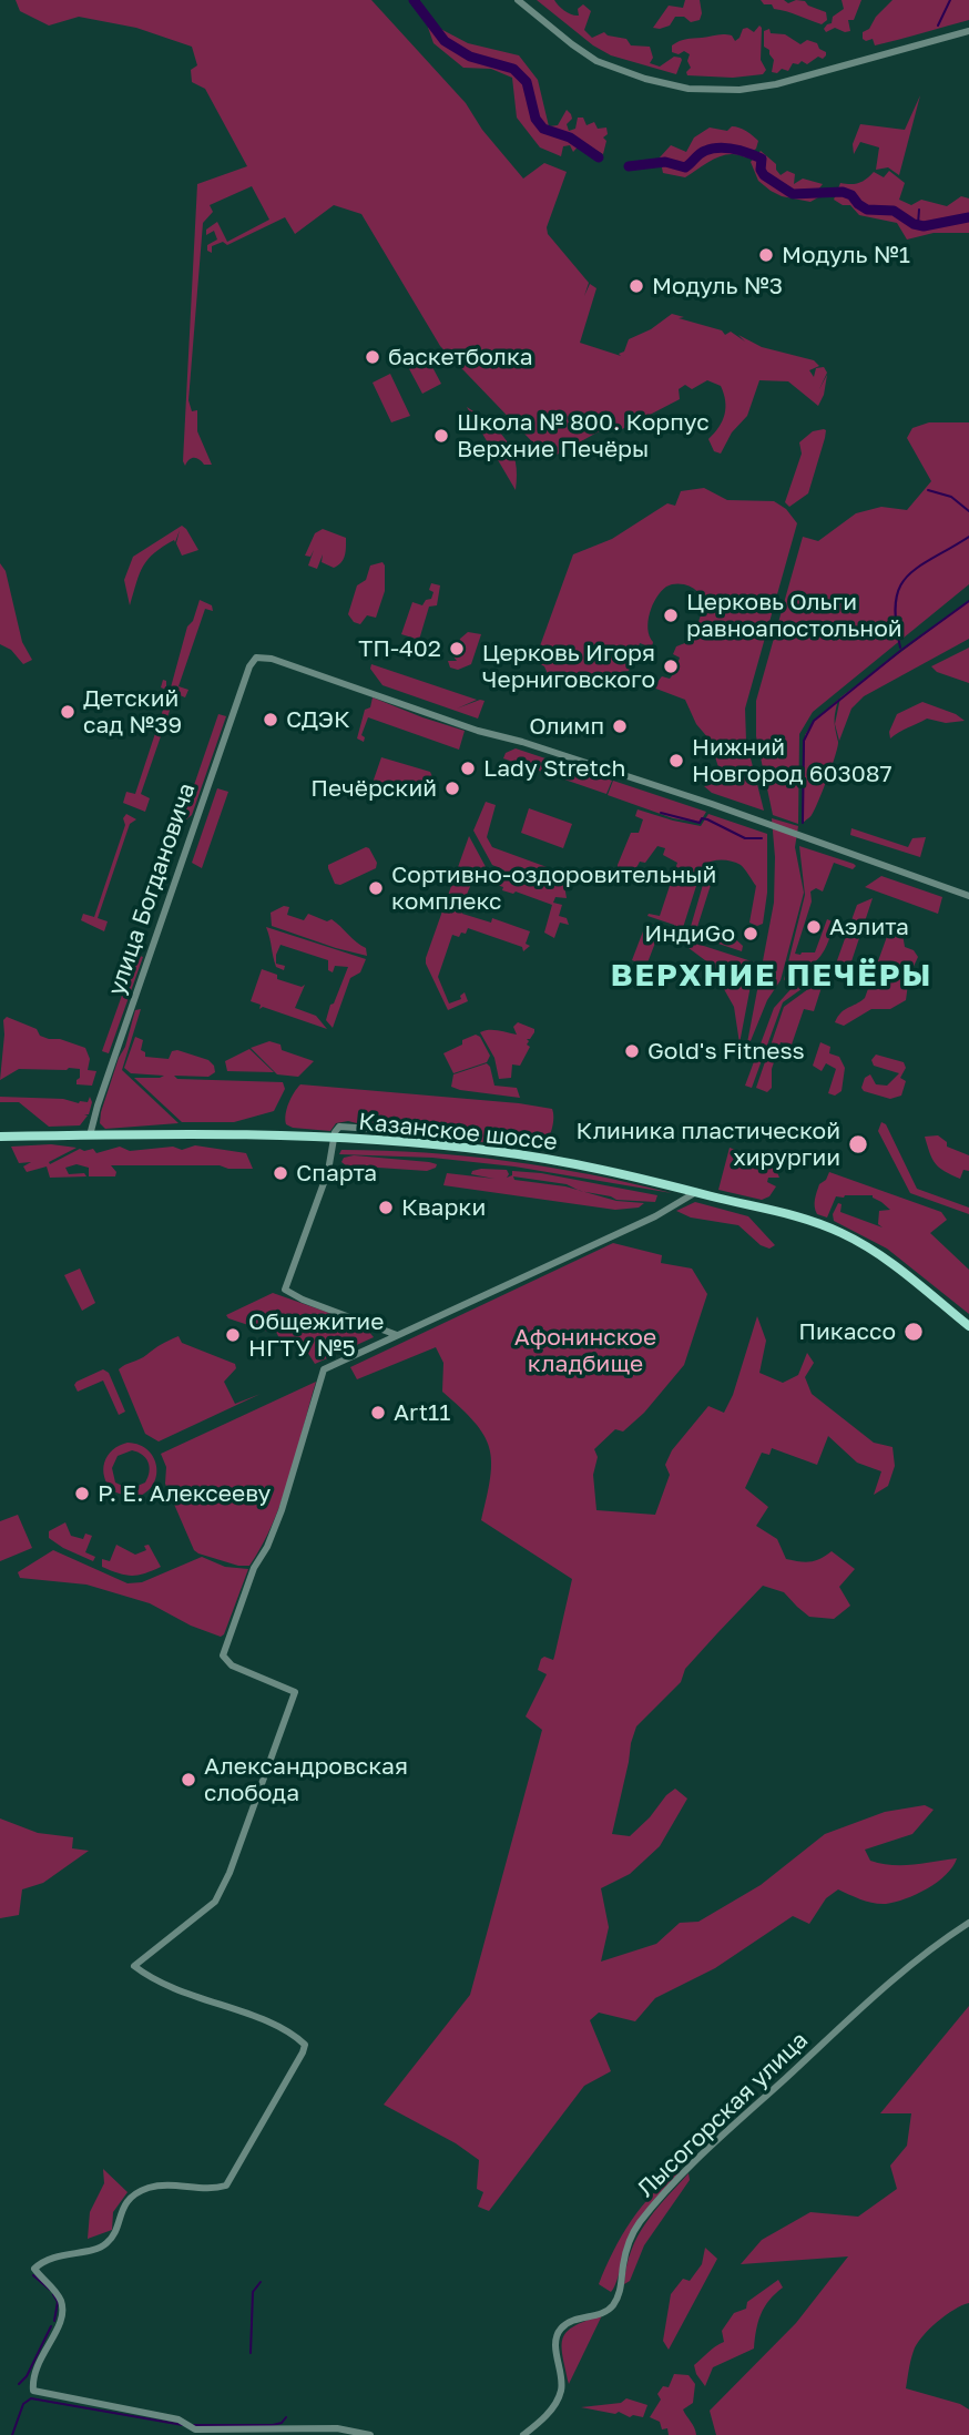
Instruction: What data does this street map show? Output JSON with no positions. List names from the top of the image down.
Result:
{
  "streets": {
    "main road": ["Казанское шоссе"],
    "street": ["улица Богдановича", "Лысогорская улица"]
  },
  "crossings": [
    ["улица Богдановича", "Казанское шоссе"]
  ],
  "districts": ["ВЕРХНИЕ ПЕЧЁРЫ"],
  "parks": ["Афонинское кладбище"],
  "places": [
    "Модуль №1",
    "Модуль №3",
    "баскетболка",
    "Школа № 800. Корпус Верхние Печёры",
    "Церковь Ольги равноапостольной",
    "ТП-402",
    "Церковь Игоря Черниговского",
    "Детский сад №39",
    "СДЭК",
    "Олимп",
    "Нижний Новгород 603087",
    "Lady Stretch",
    "Печёрский",
    "Сортивно-оздоровительный комплекс",
    "Аэлита",
    "ИндиGo",
    "Gold's Fitness",
    "Клиника пластической хирургии",
    "Спарта",
    "Кварки",
    "Пикассо",
    "Общежитие НГТУ №5",
    "Art11",
    "Р. Е. Алексееву",
    "Александровская слобода"
  ]
}
